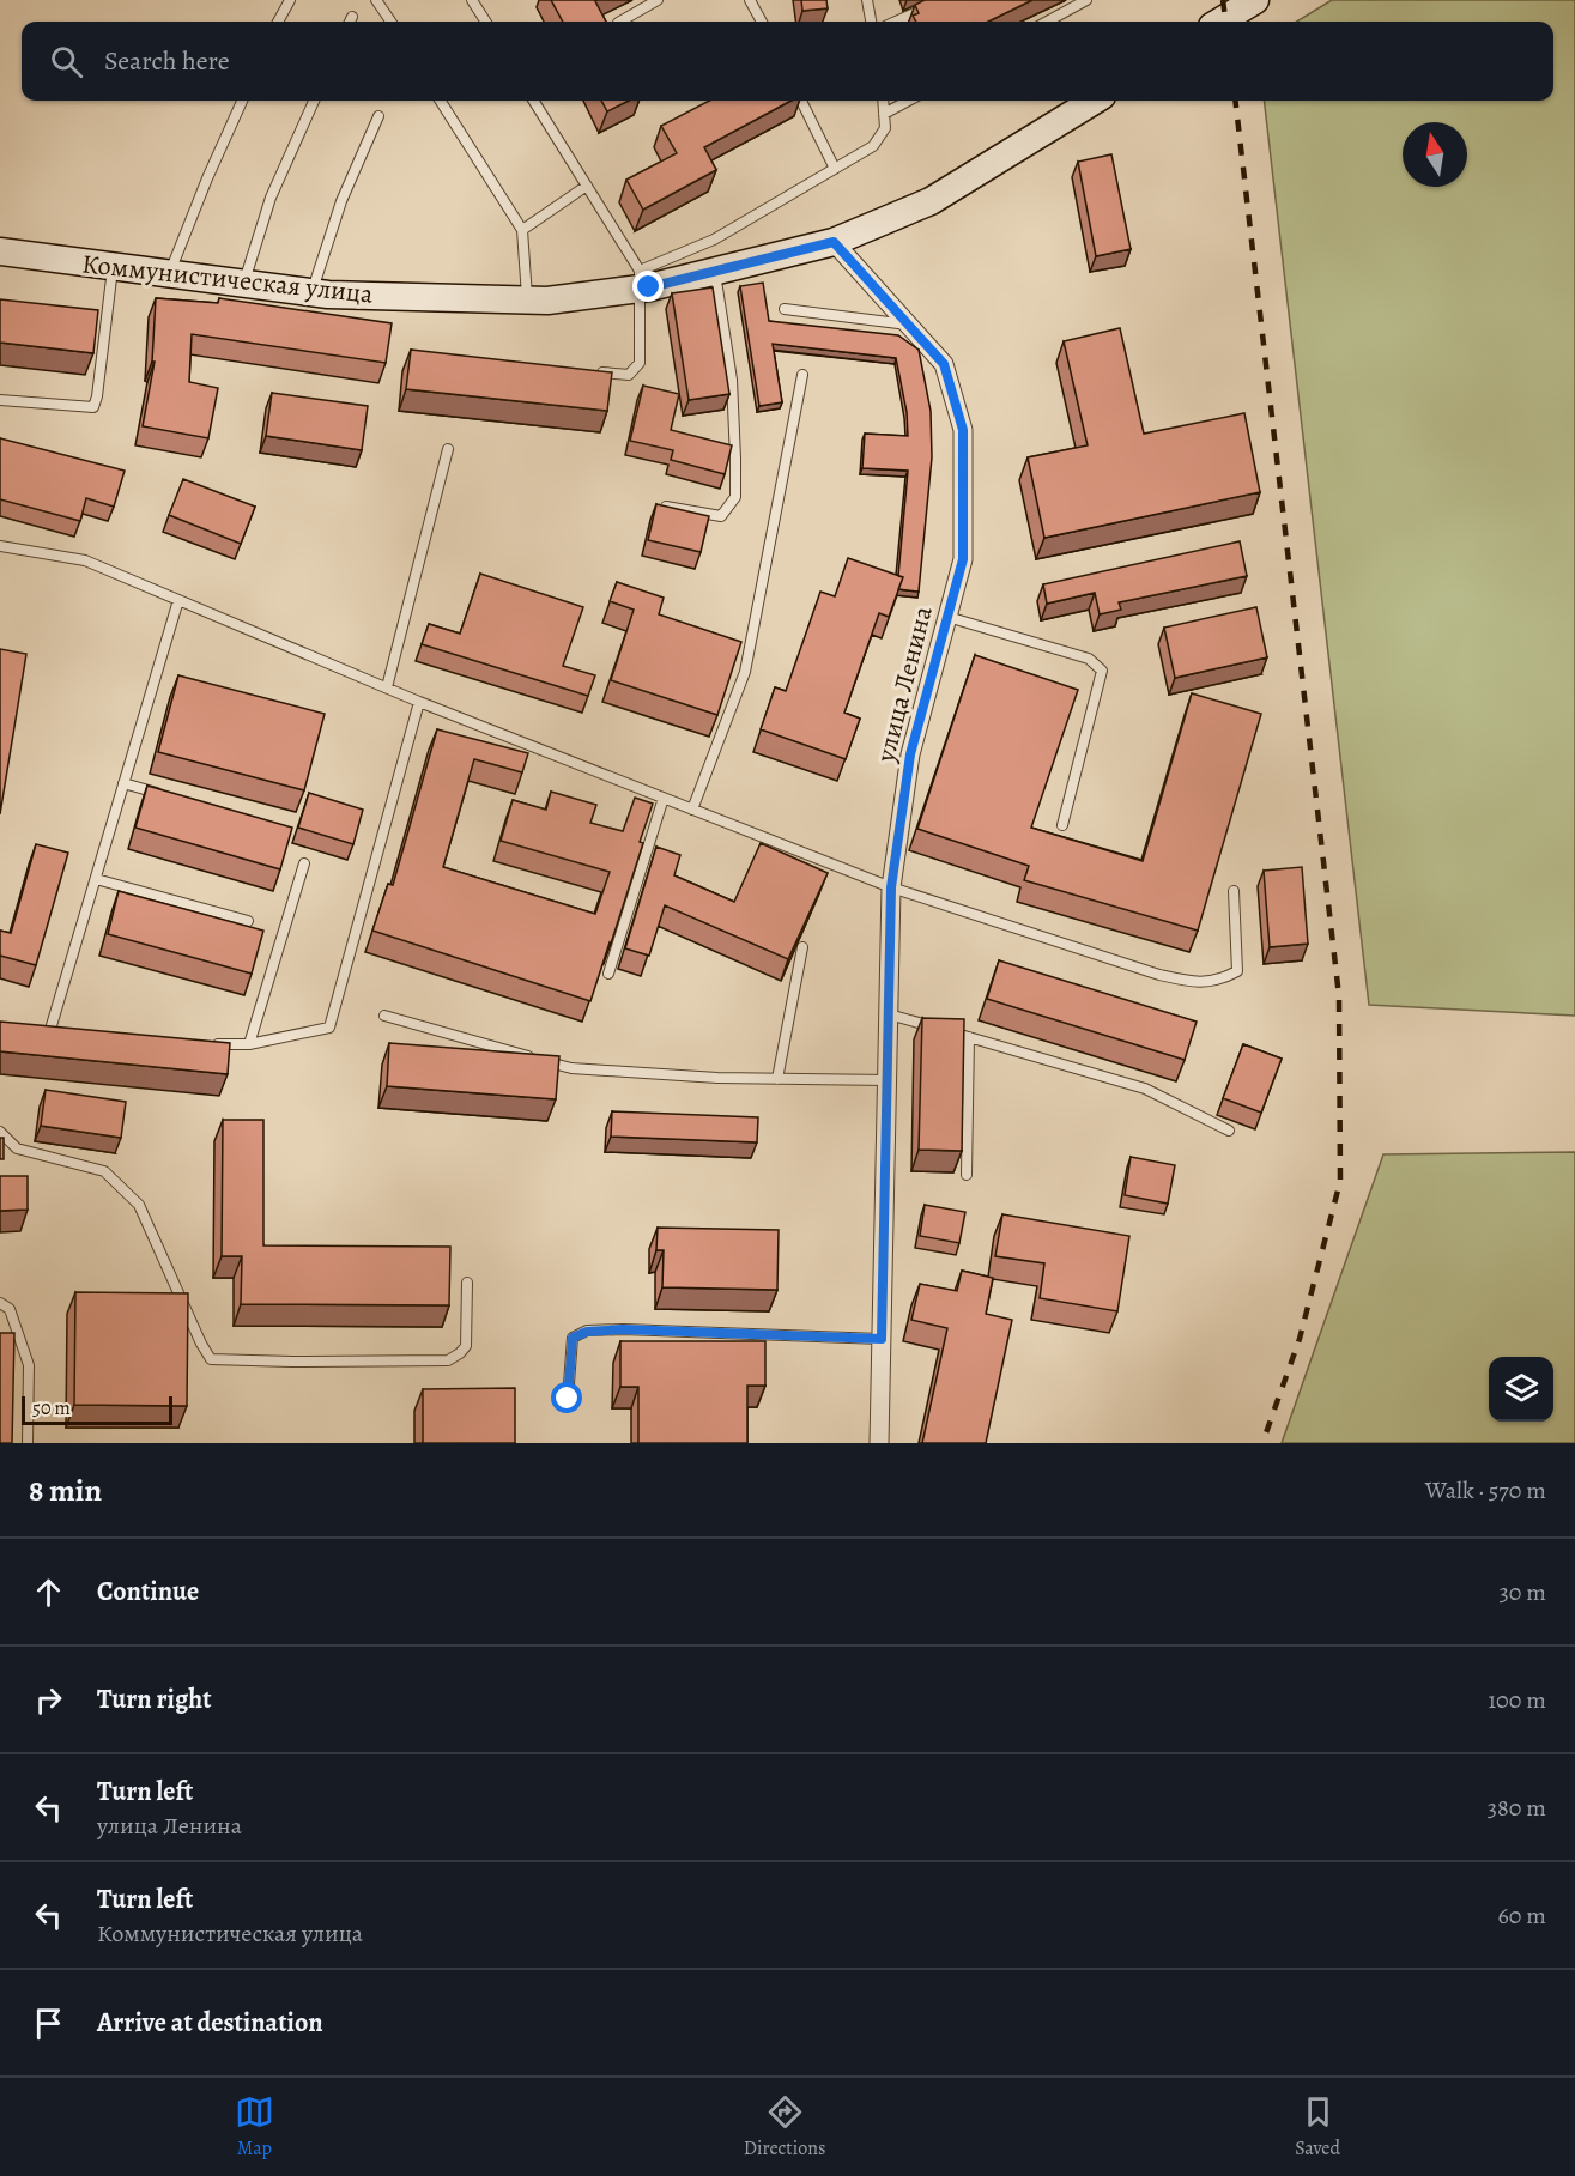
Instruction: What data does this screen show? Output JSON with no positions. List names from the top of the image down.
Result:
{
  "streets": {
    "main road": ["Коммунистическая улица"],
    "street": ["улица Ленина"]
  },
  "crossings": [
    ["Коммунистическая улица", "улица Ленина"]
  ],
  "scale_bar": "50 m",
  "north": "top",
  "page": {
    "search": "Search here",
    "scale": "50 m",
    "heading": ["8 min", "Walk · 570 m"],
    "list": [
      ["Continue", "30 m"],
      ["Turn right", "100 m"],
      ["Turn left", "улица Ленина", "380 m"],
      ["Turn left", "Коммунистическая улица", "60 m"],
      "Arrive at destination"
    ],
    "nav": ["Map", "Directions", "Saved"]
  }
}
